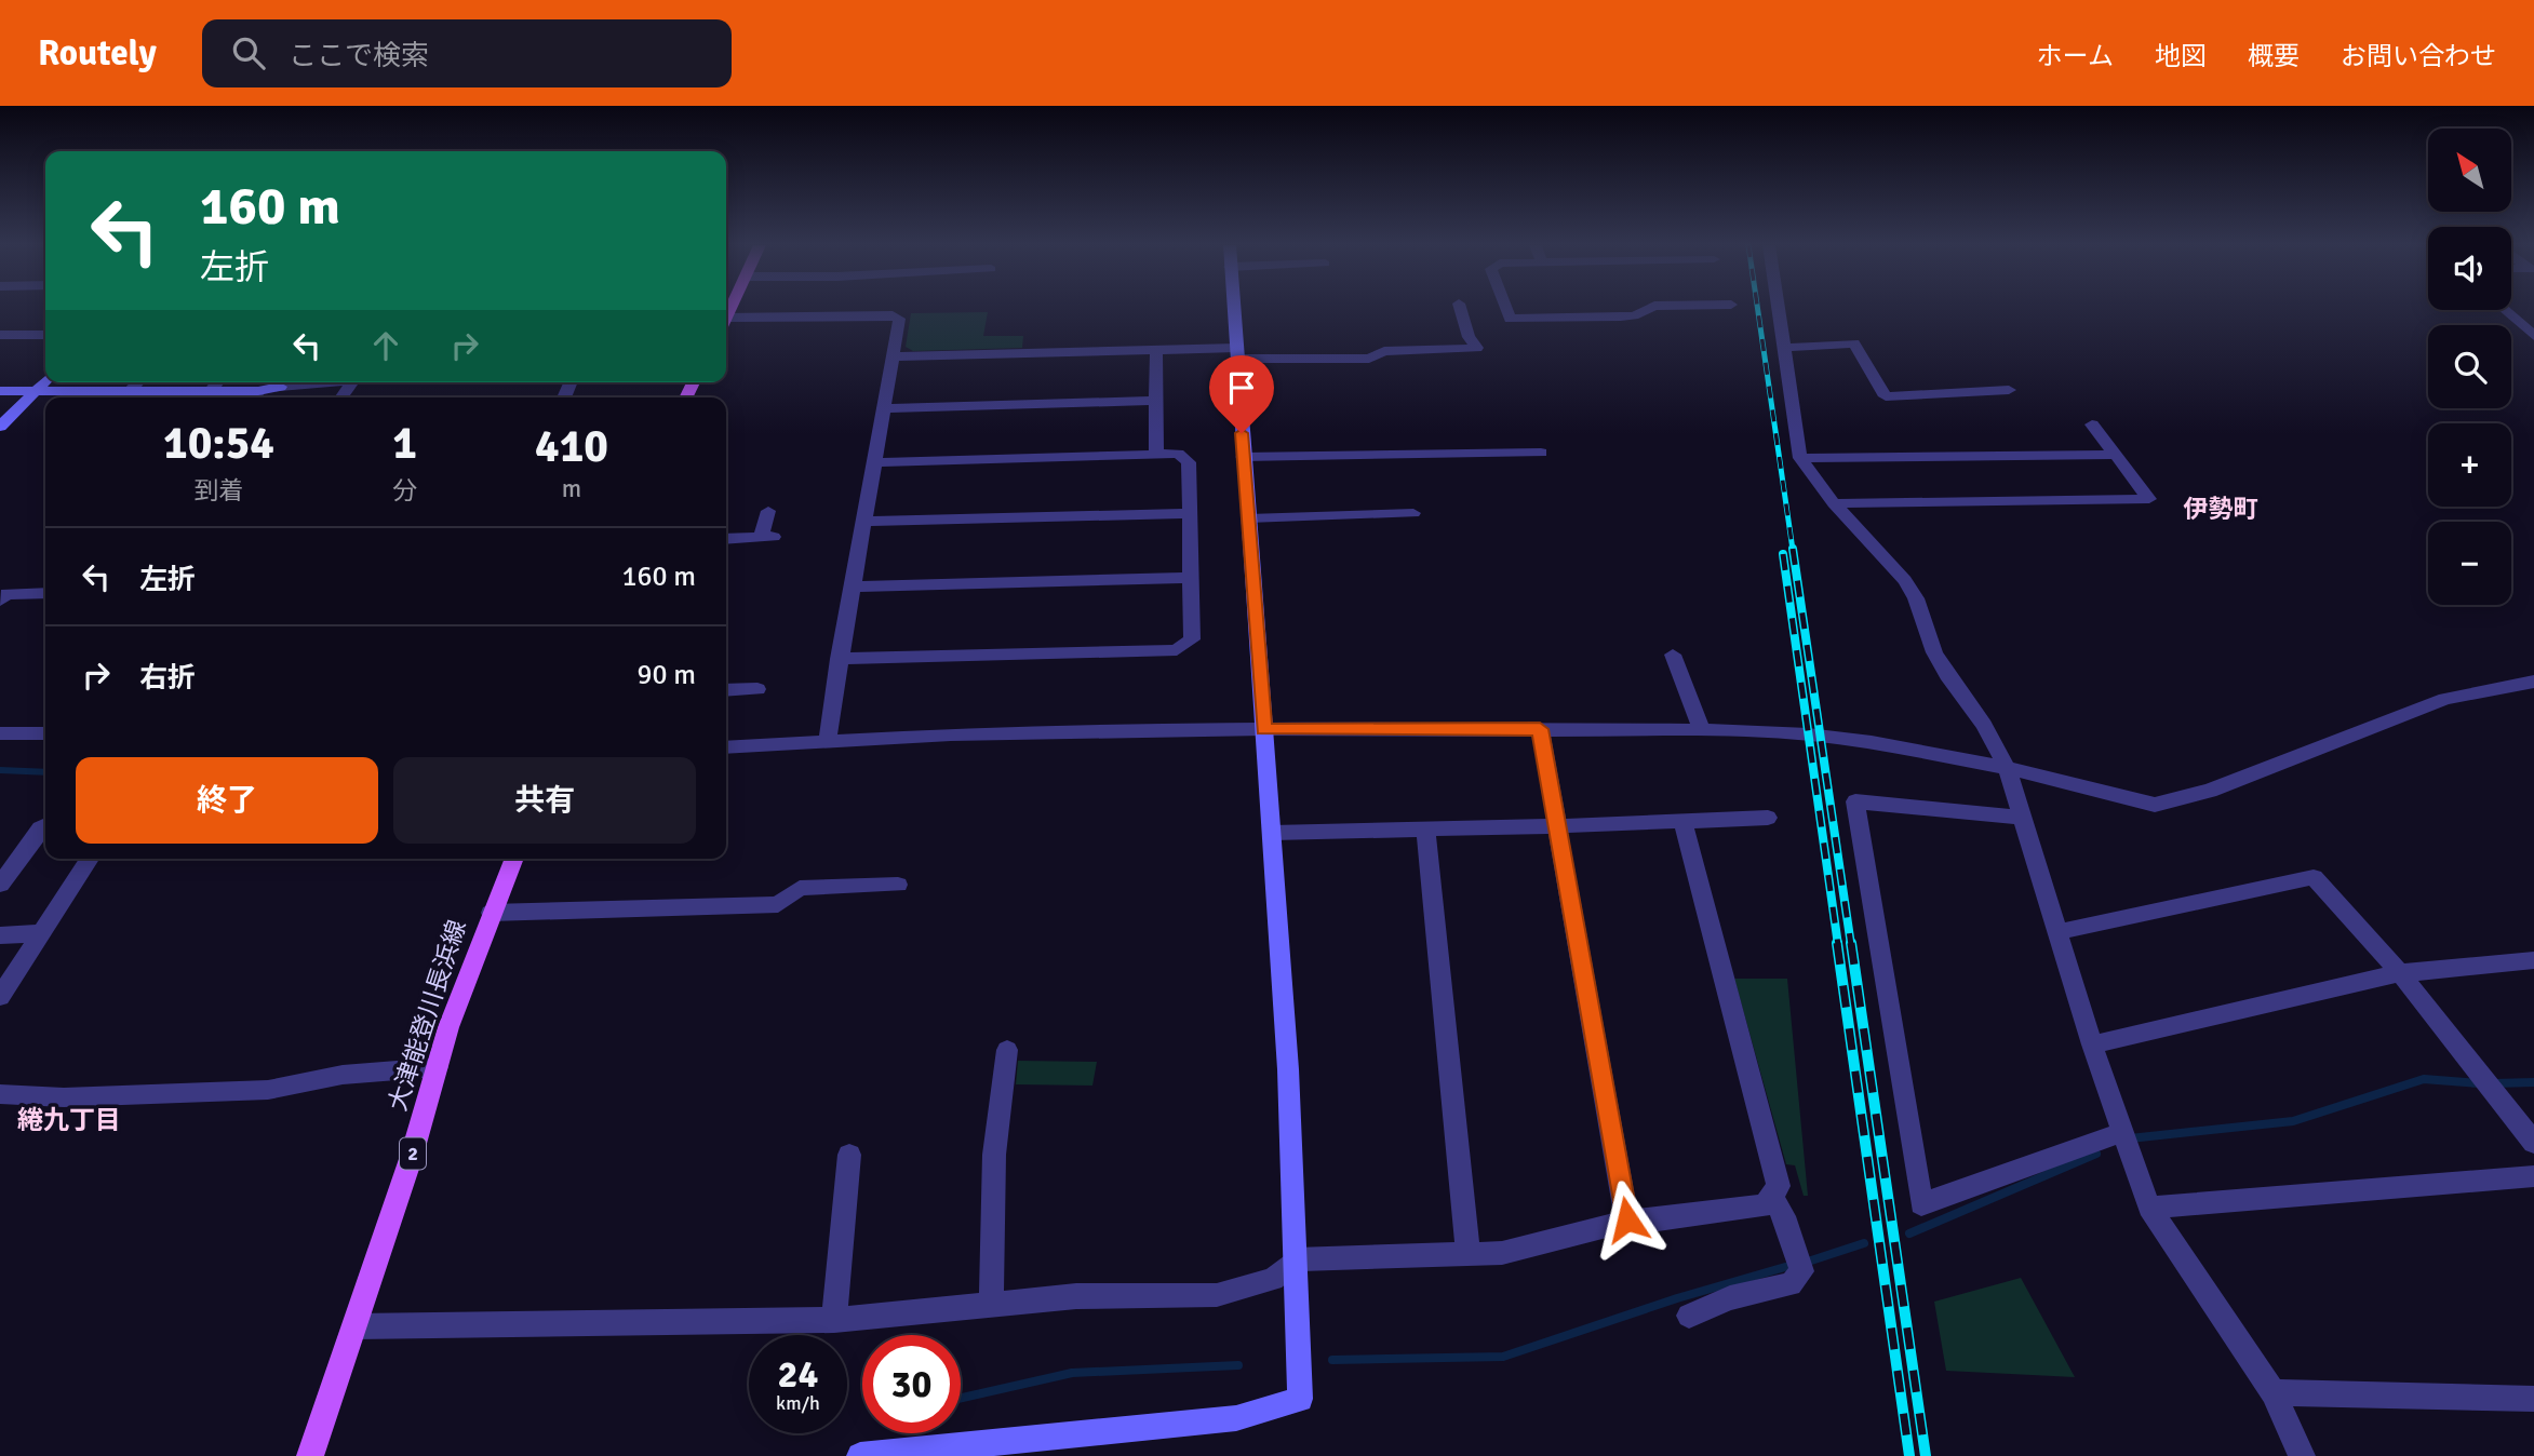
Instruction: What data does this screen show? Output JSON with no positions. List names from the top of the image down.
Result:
{
  "streets": {
    "main road": ["大津能登川長浜線", "2"]
  },
  "districts": ["伊勢町", "綣九丁目"],
  "north": "top left",
  "page": {
    "header": "Routely",
    "search": "ここで検索",
    "nav": [
      "ホーム",
      "地図",
      "概要",
      "お問い合わせ"
    ],
    "map_buttons": ["+", "−"],
    "turn": ["160 m", "左折"],
    "eta": [
      "10:54",
      "到着",
      "1",
      "分",
      "410",
      "m"
    ],
    "list": [
      {
        "name": "左折",
        "value": "160 m"
      },
      {
        "name": "右折",
        "value": "90 m"
      }
    ],
    "buttons": ["終了", "共有"],
    "speed": "24 km/h",
    "limit": "30"
  }
}
